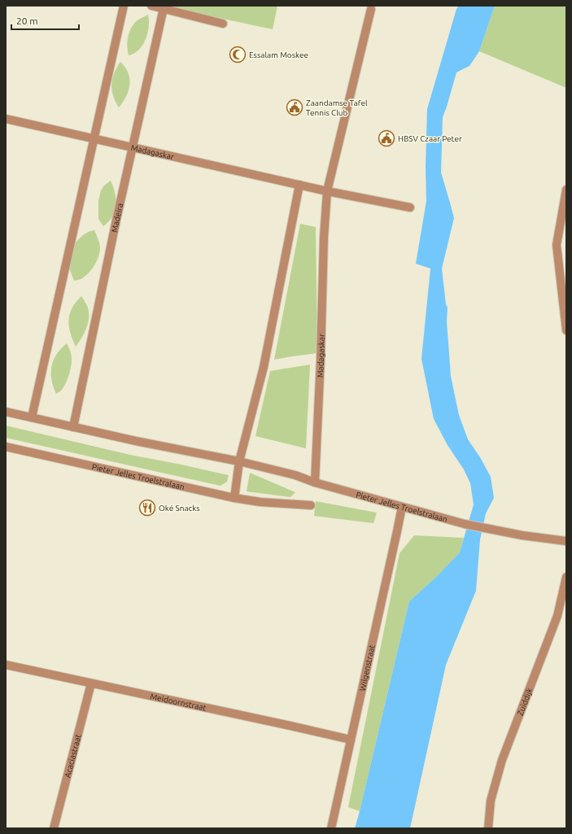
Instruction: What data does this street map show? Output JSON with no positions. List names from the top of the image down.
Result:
{
  "streets": {
    "street": [
      "Madagaskar",
      "Madeira",
      "Pieter Jelles Troelstralaan",
      "Wilgenstraat",
      "Meidoornstraat",
      "Zuiddijk",
      "Acaciastraat"
    ]
  },
  "crossings": [
    ["Madagaskar", "Madeira"],
    ["Madagaskar", "Pieter Jelles Troelstralaan"],
    ["Madeira", "Pieter Jelles Troelstralaan"],
    ["Pieter Jelles Troelstralaan", "Wilgenstraat"],
    ["Wilgenstraat", "Meidoornstraat"],
    ["Meidoornstraat", "Acaciastraat"]
  ],
  "places": {
    "mosque": ["Essalam Moskee"],
    "public building": ["Zaandamse Tafel Tennis Club", "HBSV Czaar Peter"],
    "restaurant": ["Oké Snacks"]
  },
  "scale_bar": "20 m"
}
